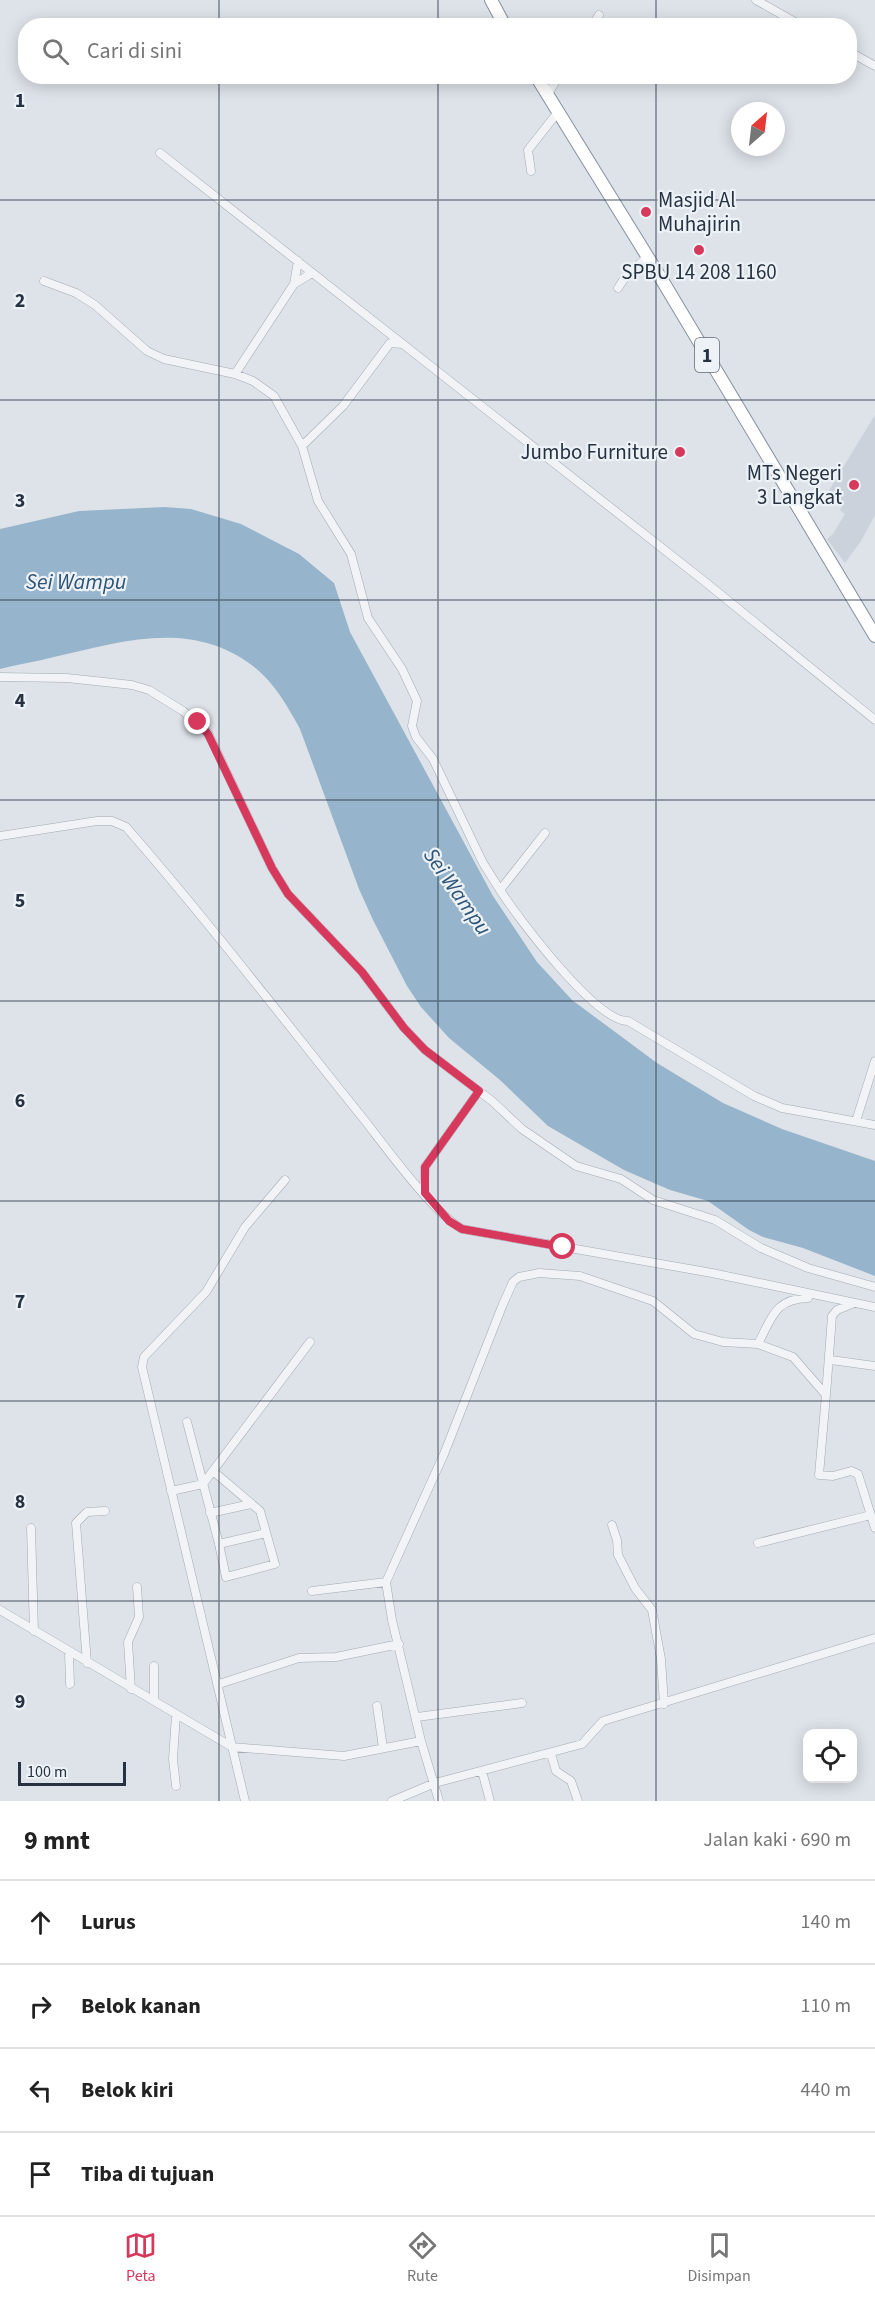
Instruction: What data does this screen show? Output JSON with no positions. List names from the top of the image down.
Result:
{
  "streets": {
    "highway": ["1"]
  },
  "water": ["Sei Wampu"],
  "places": [
    "Masjid Al Muhajirin",
    "SPBU 14 208 1160",
    "Jumbo Furniture",
    "MTs Negeri 3 Langkat"
  ],
  "scale_bar": "100 m",
  "north": "top right",
  "page": {
    "search": "Cari di sini",
    "scale": "100 m",
    "heading": ["9 mnt", "Jalan kaki · 690 m"],
    "list": [
      ["Lurus", "140 m"],
      ["Belok kanan", "110 m"],
      ["Belok kiri", "440 m"],
      "Tiba di tujuan"
    ],
    "nav": ["Peta", "Rute", "Disimpan"]
  },
  "grid": {
    "rows": [
      "1",
      "2",
      "3",
      "4",
      "5",
      "6",
      "7",
      "8",
      "9"
    ]
  }
}
